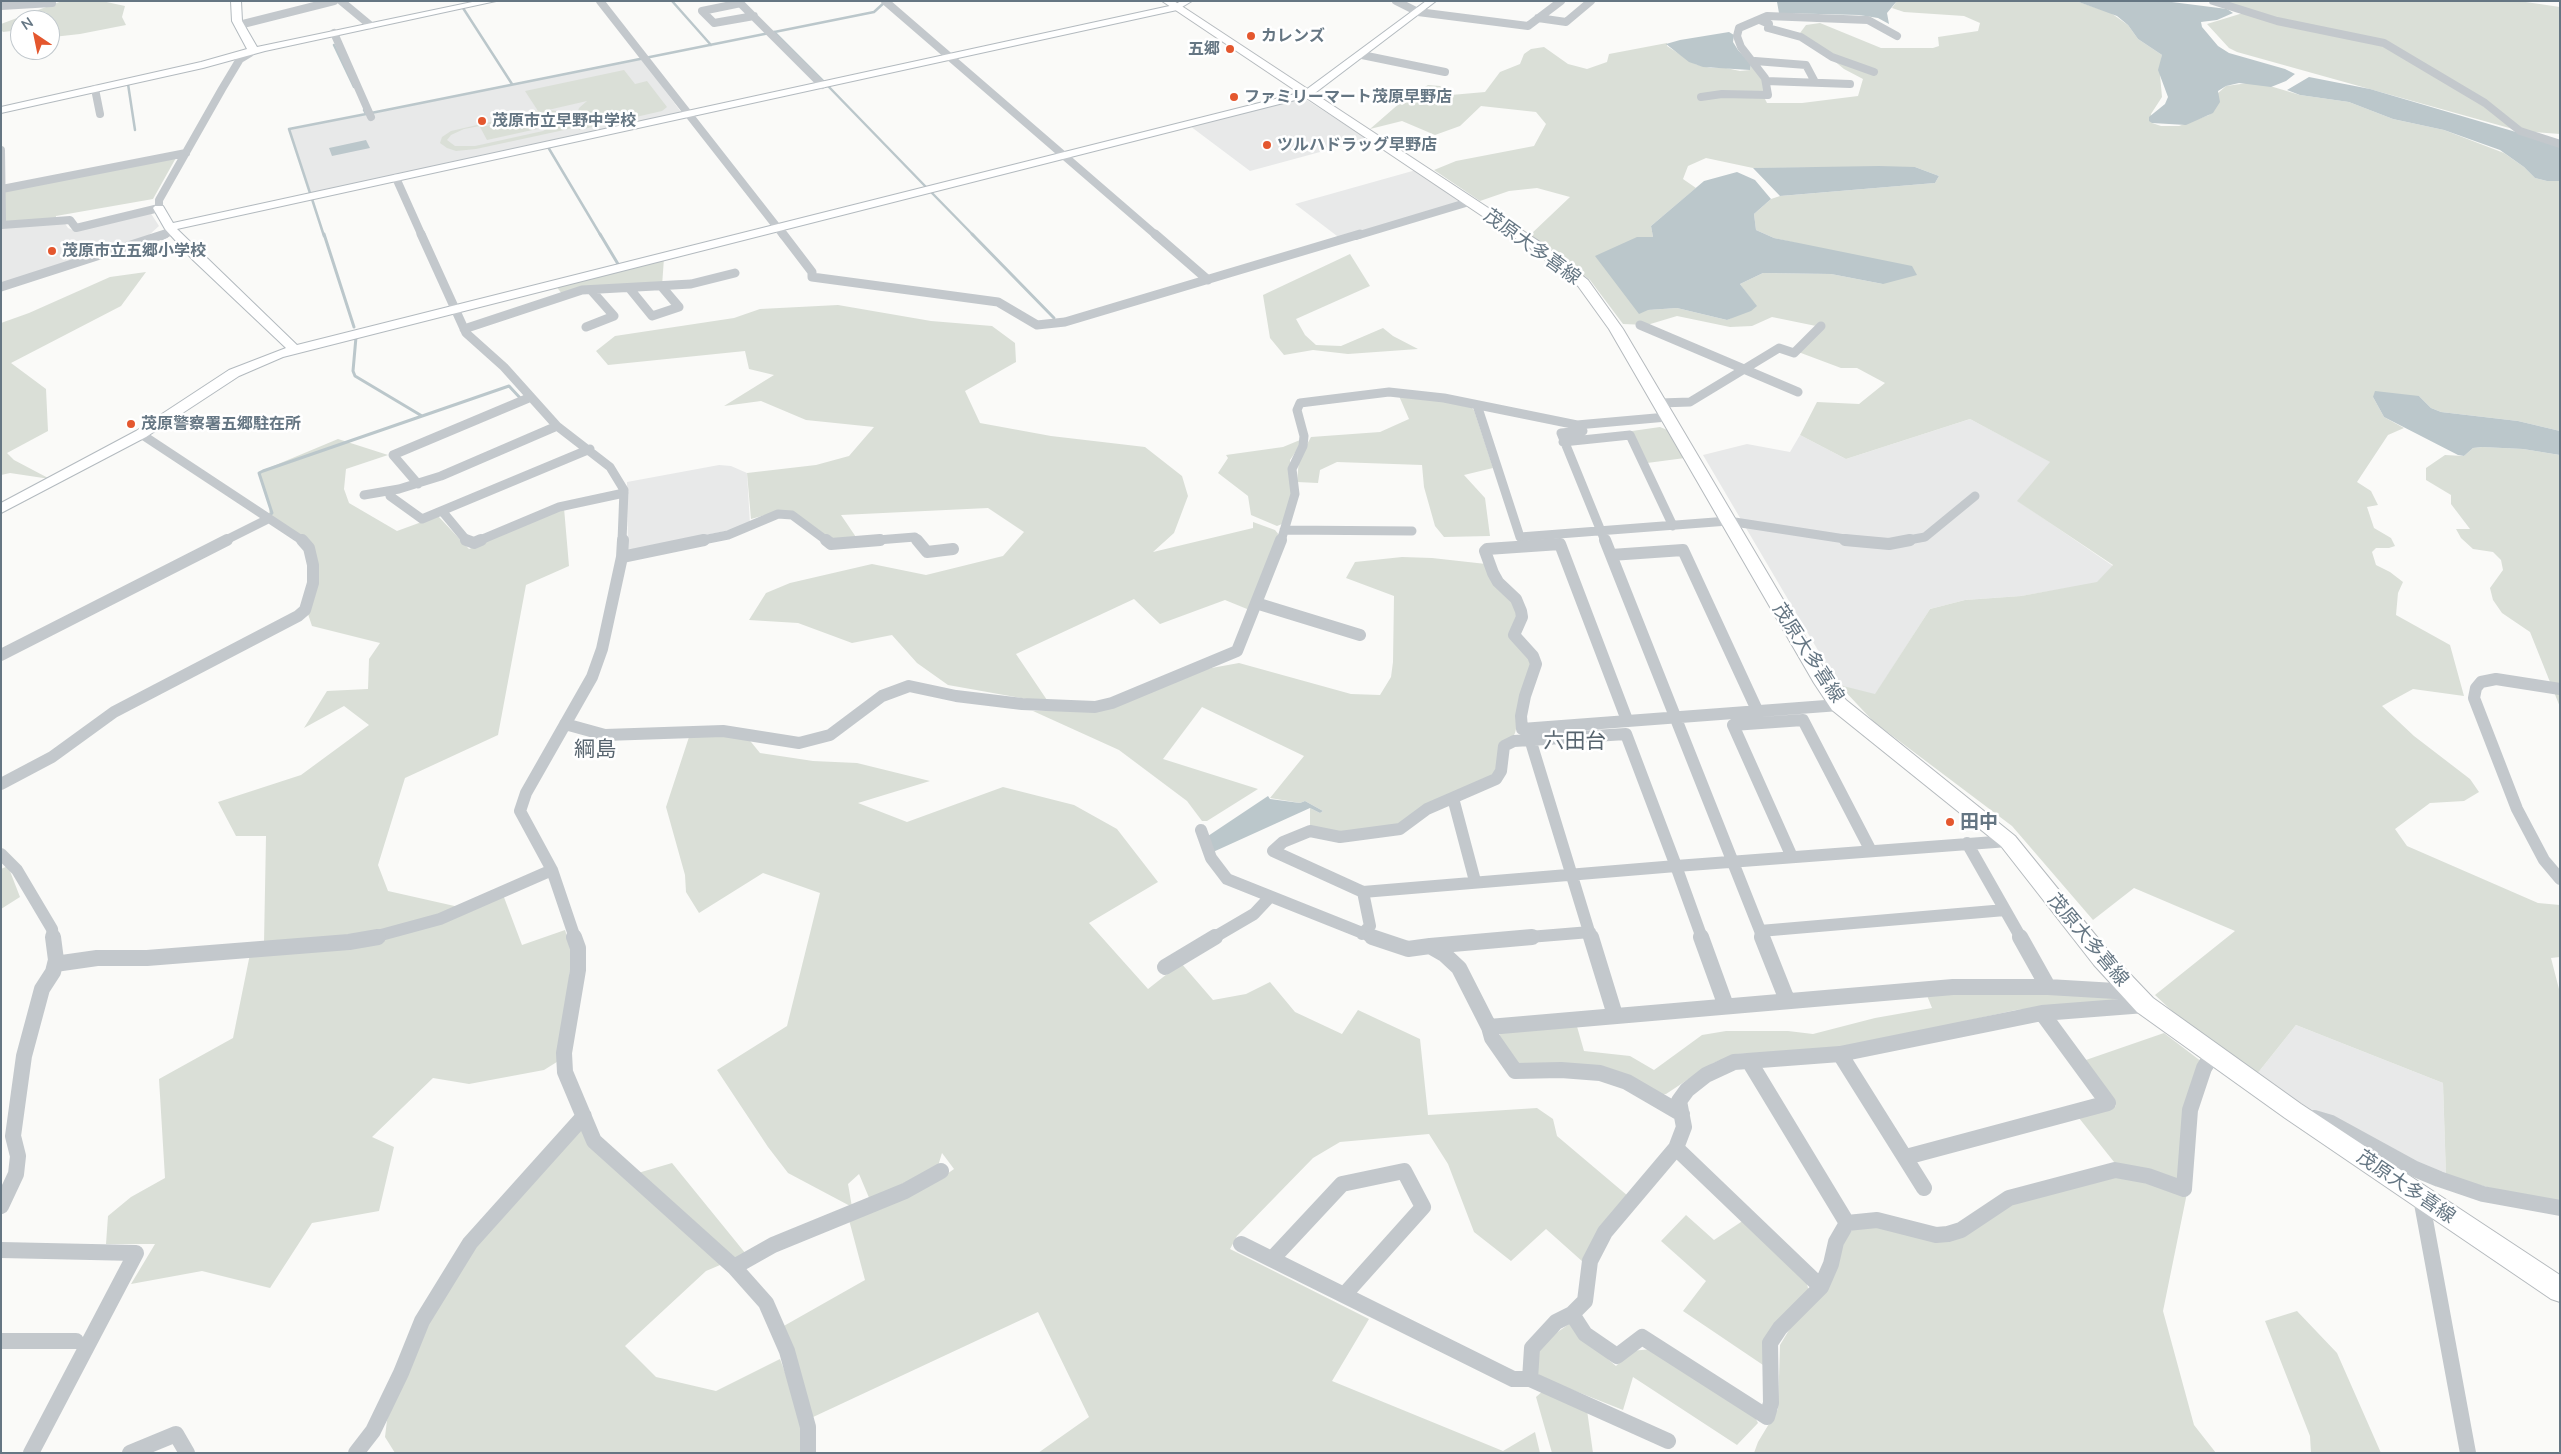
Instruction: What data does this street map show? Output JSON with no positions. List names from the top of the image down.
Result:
{
  "streets": {
    "main road": ["茂原大多喜線"]
  },
  "districts": ["六田台", "綱島"],
  "places": [
    "カレンズ",
    "五郷",
    "ファミリーマート茂原早野店",
    "茂原市立早野中学校",
    "ツルハドラッグ早野店",
    "茂原市立五郷小学校",
    "茂原警察署五郷駐在所",
    "田中"
  ],
  "north": "top left"
}
